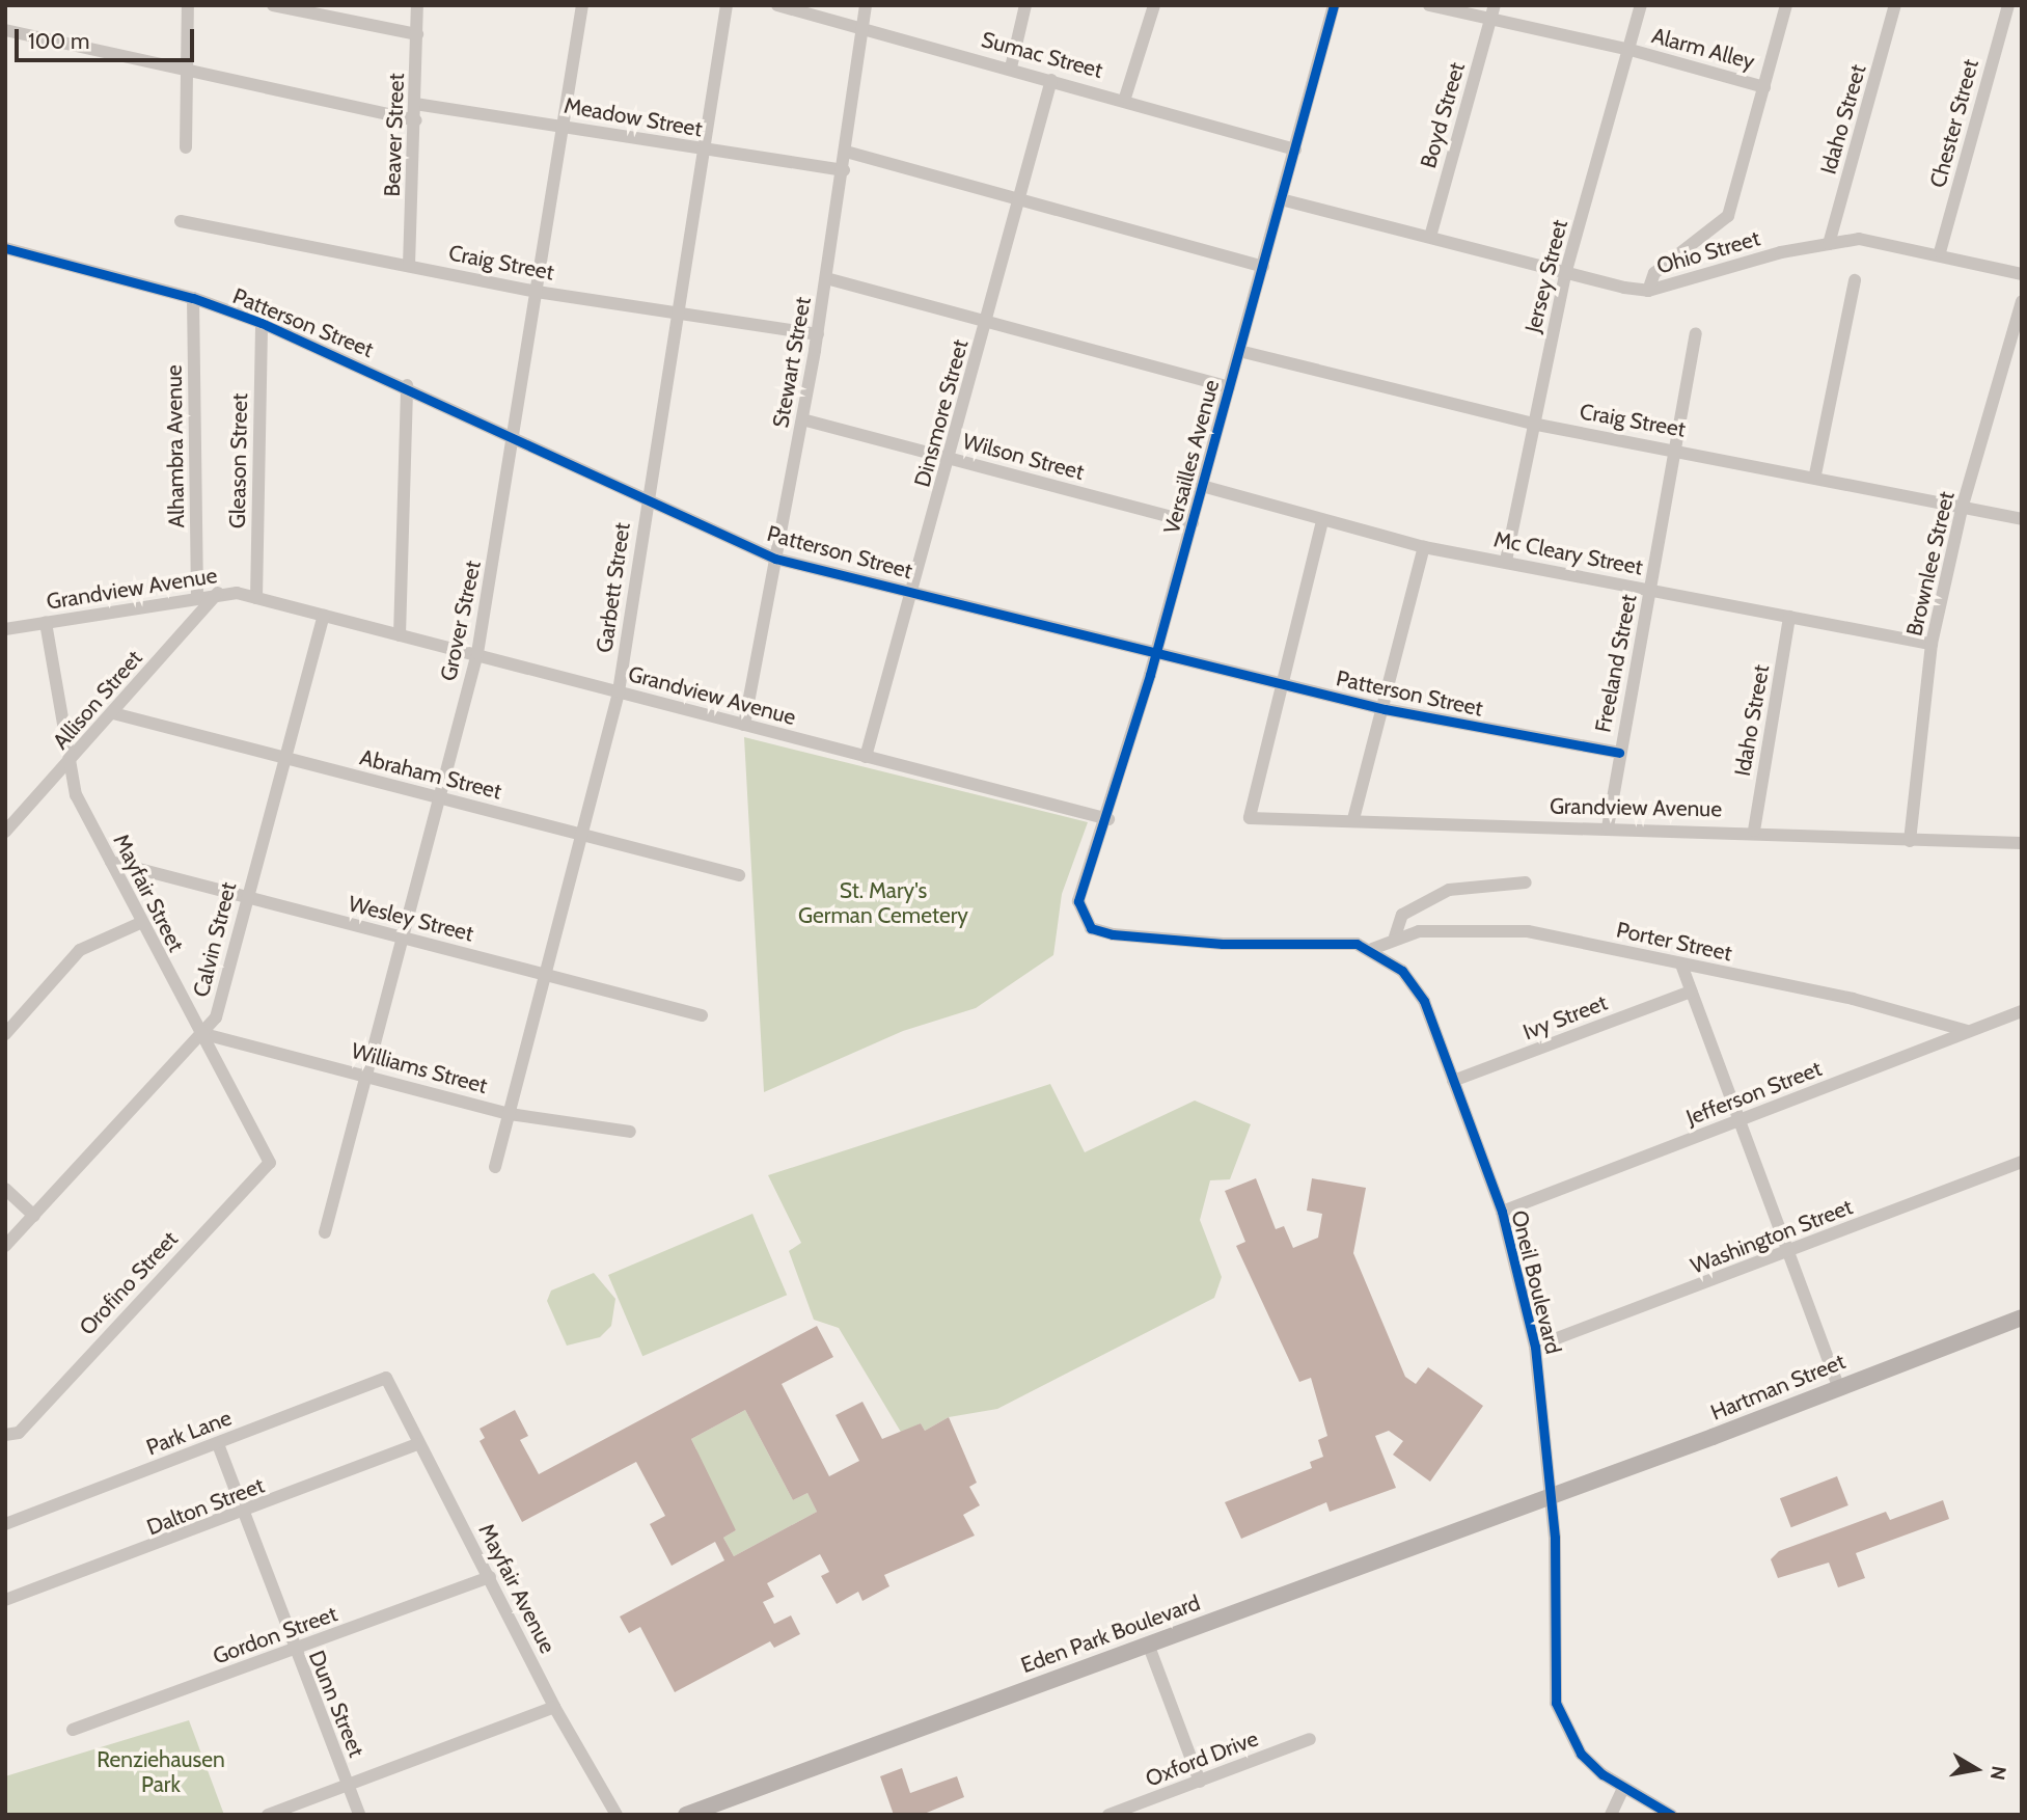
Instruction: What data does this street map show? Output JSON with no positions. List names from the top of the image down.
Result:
{
  "streets": {
    "main road": ["Hartman Street", "Eden Park Boulevard"],
    "street": [
      "Alarm Alley",
      "Sumac Street",
      "Boyd Street",
      "Meadow Street",
      "Idaho Street",
      "Chester Street",
      "Beaver Street",
      "Ohio Street",
      "Craig Street",
      "Jersey Street",
      "Patterson Street",
      "Stewart Street",
      "Dinsmore Street",
      "Alhambra Avenue",
      "Wilson Street",
      "Versailles Avenue",
      "Gleason Street",
      "Mc Cleary Street",
      "Brownlee Street",
      "Garbett Street",
      "Grandview Avenue",
      "Grover Street",
      "Freeland Street",
      "Allison Street",
      "Abraham Street",
      "Mayfair Street",
      "Wesley Street",
      "Calvin Street",
      "Porter Street",
      "Ivy Street",
      "Williams Street",
      "Jefferson Street",
      "Washington Street",
      "Oneil Boulevard",
      "Orofino Street",
      "Park Lane",
      "Dalton Street",
      "Mayfair Avenue",
      "Gordon Street",
      "Dunn Street",
      "Oxford Drive"
    ]
  },
  "crossings": [
    ["Alarm Alley", "Boyd Street"],
    ["Alarm Alley", "Jersey Street"],
    ["Sumac Street", "Stewart Street"],
    ["Sumac Street", "Dinsmore Street"],
    ["Sumac Street", "Versailles Avenue"],
    ["Boyd Street", "Ohio Street"],
    ["Meadow Street", "Beaver Street"],
    ["Meadow Street", "Stewart Street"],
    ["Meadow Street", "Garbett Street"],
    ["Meadow Street", "Grover Street"],
    ["Idaho Street", "Ohio Street"],
    ["Idaho Street", "Mc Cleary Street"],
    ["Idaho Street", "Grandview Avenue"],
    ["Chester Street", "Ohio Street"],
    ["Beaver Street", "Craig Street"],
    ["Ohio Street", "Jersey Street"],
    ["Ohio Street", "Versailles Avenue"],
    ["Craig Street", "Jersey Street"],
    ["Craig Street", "Stewart Street"],
    ["Craig Street", "Versailles Avenue"],
    ["Craig Street", "Brownlee Street"],
    ["Craig Street", "Garbett Street"],
    ["Craig Street", "Grover Street"],
    ["Craig Street", "Freeland Street"],
    ["Jersey Street", "Mc Cleary Street"],
    ["Patterson Street", "Stewart Street"],
    ["Patterson Street", "Dinsmore Street"],
    ["Patterson Street", "Alhambra Avenue"],
    ["Patterson Street", "Versailles Avenue"],
    ["Patterson Street", "Gleason Street"],
    ["Patterson Street", "Garbett Street"],
    ["Patterson Street", "Grandview Avenue"],
    ["Patterson Street", "Grover Street"],
    ["Patterson Street", "Freeland Street"],
    ["Stewart Street", "Wilson Street"],
    ["Stewart Street", "Grandview Avenue"],
    ["Dinsmore Street", "Wilson Street"],
    ["Dinsmore Street", "Grandview Avenue"],
    ["Alhambra Avenue", "Grandview Avenue"],
    ["Wilson Street", "Versailles Avenue"],
    ["Versailles Avenue", "Mc Cleary Street"],
    ["Versailles Avenue", "Grandview Avenue"],
    ["Versailles Avenue", "Oneil Boulevard"],
    ["Gleason Street", "Grandview Avenue"],
    ["Mc Cleary Street", "Brownlee Street"],
    ["Mc Cleary Street", "Freeland Street"],
    ["Brownlee Street", "Grandview Avenue"],
    ["Garbett Street", "Grandview Avenue"],
    ["Garbett Street", "Abraham Street"],
    ["Garbett Street", "Wesley Street"],
    ["Garbett Street", "Williams Street"],
    ["Grandview Avenue", "Grover Street"],
    ["Grandview Avenue", "Freeland Street"],
    ["Grandview Avenue", "Allison Street"],
    ["Grandview Avenue", "Mayfair Street"],
    ["Grandview Avenue", "Calvin Street"],
    ["Grover Street", "Abraham Street"],
    ["Grover Street", "Wesley Street"],
    ["Grover Street", "Williams Street"],
    ["Allison Street", "Abraham Street"],
    ["Allison Street", "Mayfair Street"],
    ["Abraham Street", "Calvin Street"],
    ["Mayfair Street", "Wesley Street"],
    ["Mayfair Street", "Calvin Street"],
    ["Mayfair Street", "Williams Street"],
    ["Mayfair Street", "Orofino Street"],
    ["Wesley Street", "Calvin Street"],
    ["Calvin Street", "Williams Street"],
    ["Porter Street", "Jefferson Street"],
    ["Porter Street", "Oneil Boulevard"],
    ["Ivy Street", "Oneil Boulevard"],
    ["Jefferson Street", "Oneil Boulevard"],
    ["Washington Street", "Oneil Boulevard"],
    ["Oneil Boulevard", "Hartman Street"],
    ["Oneil Boulevard", "Eden Park Boulevard"],
    ["Hartman Street", "Eden Park Boulevard"],
    ["Park Lane", "Mayfair Avenue"],
    ["Park Lane", "Dunn Street"],
    ["Dalton Street", "Mayfair Avenue"],
    ["Dalton Street", "Dunn Street"],
    ["Mayfair Avenue", "Gordon Street"],
    ["Gordon Street", "Dunn Street"]
  ],
  "parks": ["St. Mary's German Cemetery", "Renziehausen Park"],
  "scale_bar": "100 m",
  "north": "right"
}
